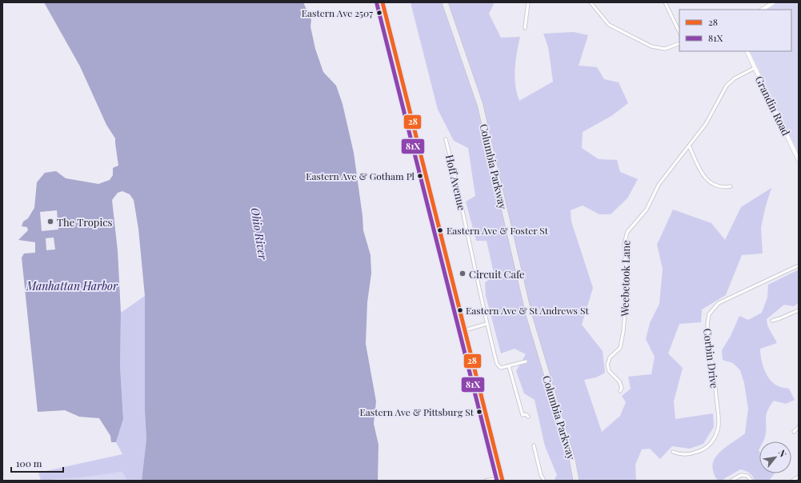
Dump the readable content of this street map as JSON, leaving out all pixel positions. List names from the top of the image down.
{
  "streets": {
    "highway": ["Columbia Parkway"],
    "street": [
      "Grandin Road",
      "Hoff Avenue",
      "Weebetook Lane",
      "Corbin Drive"
    ]
  },
  "crossings": [
    ["Grandin Road", "Weebetook Lane"]
  ],
  "water": ["Ohio River", "Manhattan Harbor"],
  "places": [
    "Eastern Ave 2507",
    "Eastern Ave & Gotham Pl",
    "The Tropics",
    "Eastern Ave & Foster St",
    "Circuit Cafe",
    "Eastern Ave & St Andrews St",
    "Eastern Ave & Pittsburg St"
  ],
  "lines": ["transit line 28", "transit line 81X"],
  "legend": ["28", "81X"],
  "scale_bar": "100 m",
  "north": "top right"
}
